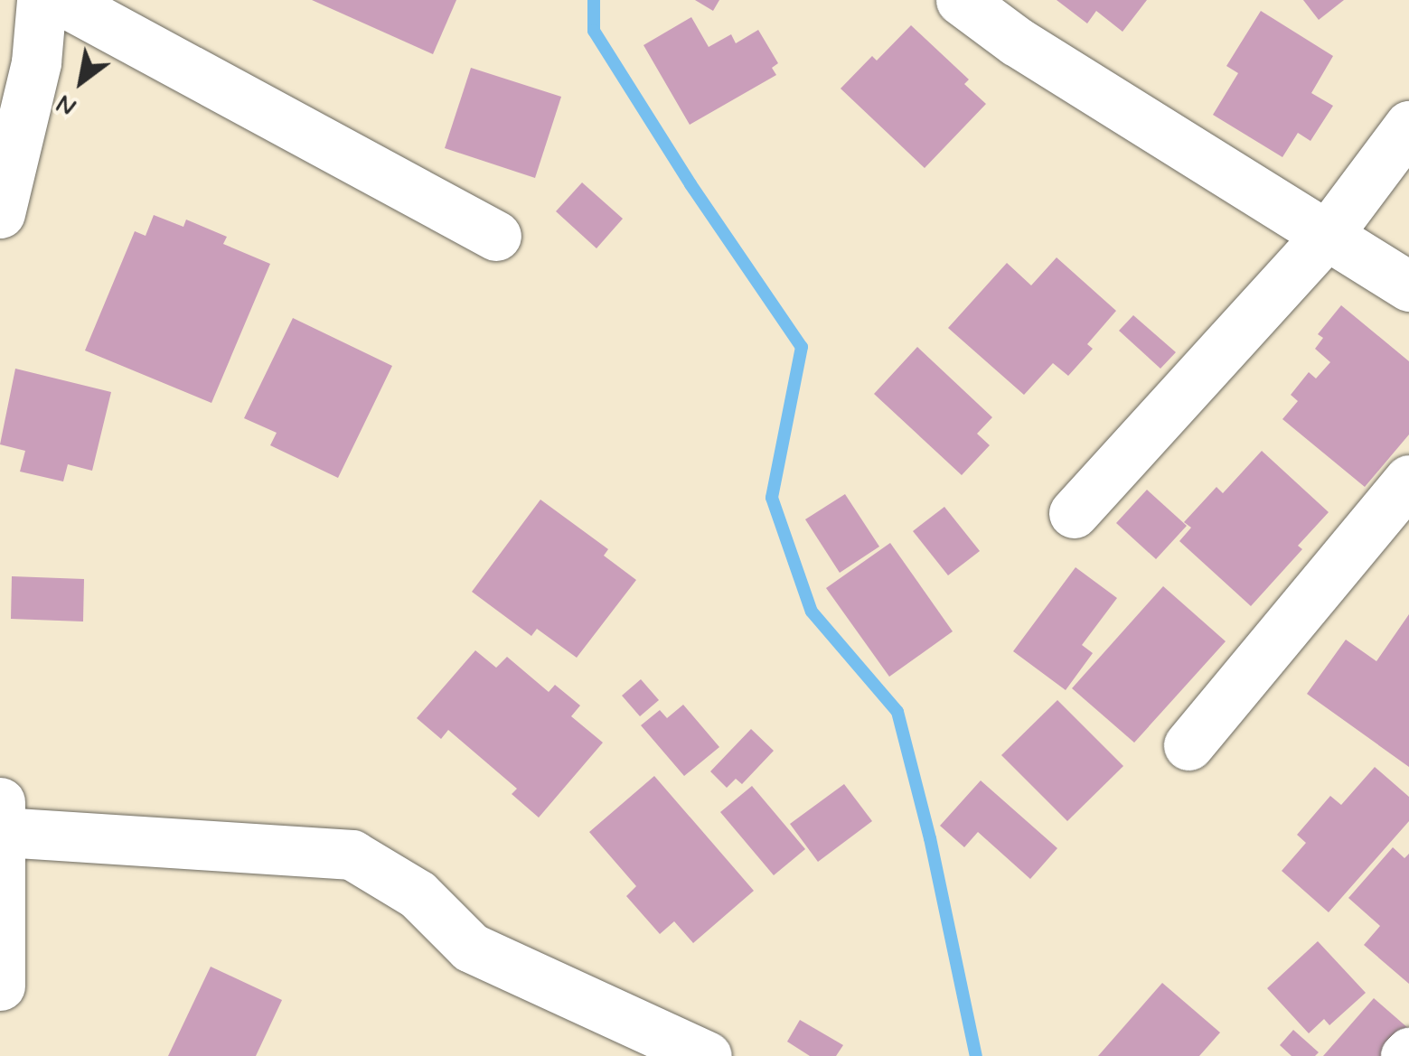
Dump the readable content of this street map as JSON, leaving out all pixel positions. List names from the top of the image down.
{
  "north": "bottom left"
}
